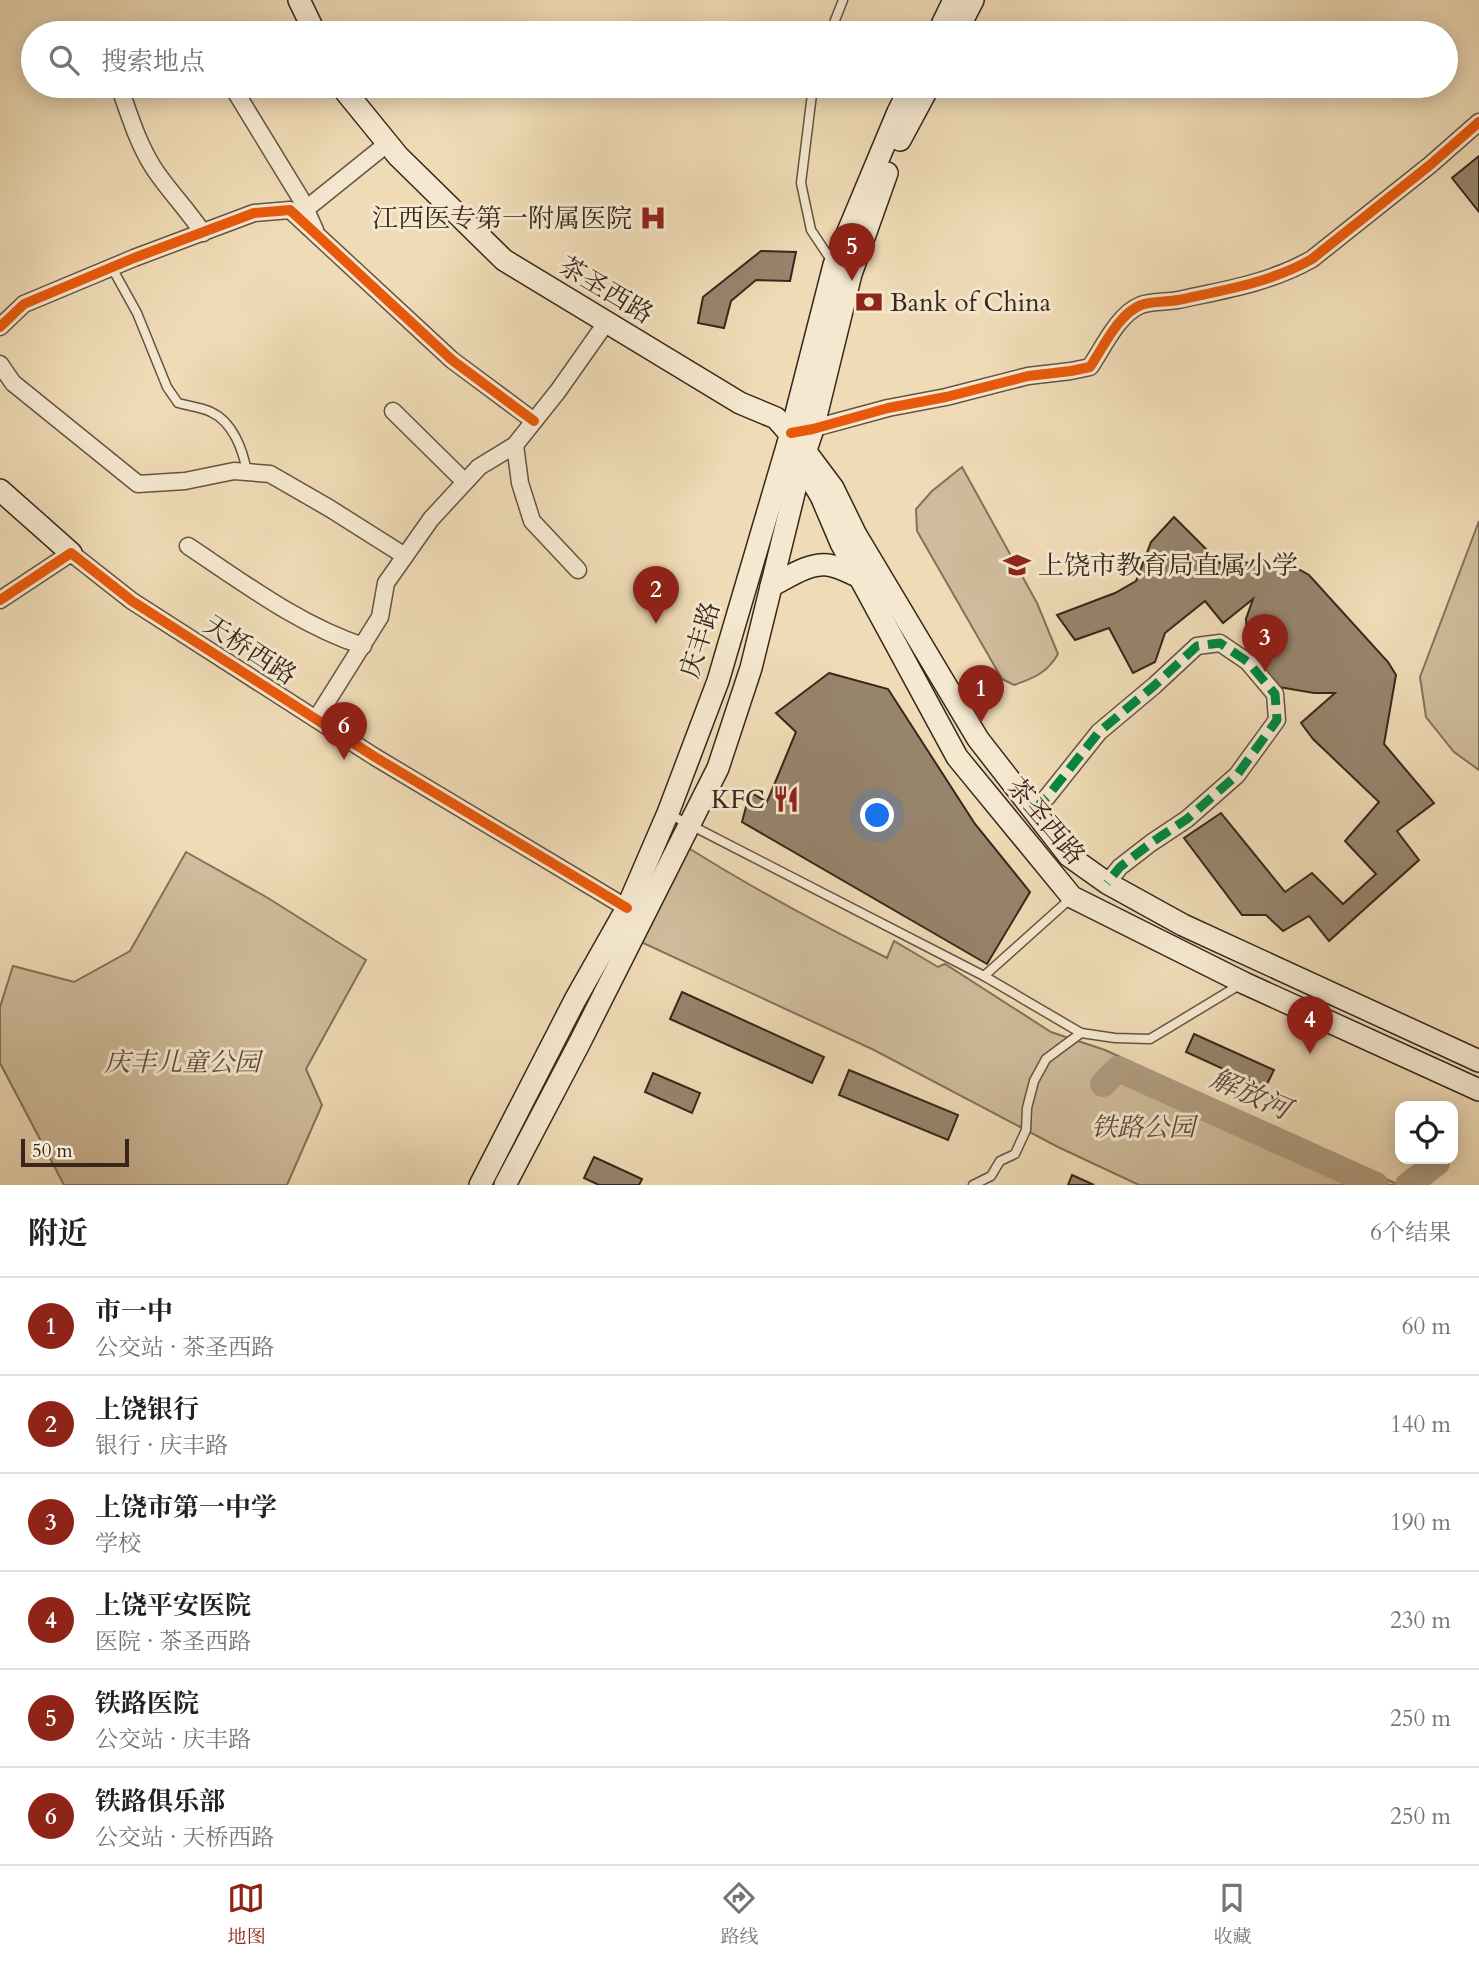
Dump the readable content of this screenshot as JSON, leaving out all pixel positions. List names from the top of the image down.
{
  "streets": {
    "main road": ["茶圣西路", "庆丰路"],
    "street": ["天桥西路"]
  },
  "crossings": [
    ["茶圣西路", "庆丰路"],
    ["庆丰路", "天桥西路"]
  ],
  "water": ["解放河"],
  "parks": ["庆丰儿童公园", "铁路公园"],
  "places": {
    "hospital": ["江西医专第一附属医院"],
    "bank": ["Bank of China"],
    "school or university": ["上饶市教育局直属小学"],
    "restaurant": ["KFC"]
  },
  "scale_bar": "50 m",
  "page": {
    "search": "搜索地点",
    "pins": [
      "5",
      "2",
      "3",
      "1",
      "6",
      "4"
    ],
    "scale": "50 m",
    "heading": ["附近", "6个结果"],
    "list": [
      {
        "mark": "1",
        "name": "市一中",
        "note": "公交站 · 茶圣西路",
        "value": "60 m"
      },
      {
        "mark": "2",
        "name": "上饶银行",
        "note": "银行 · 庆丰路",
        "value": "140 m"
      },
      {
        "mark": "3",
        "name": "上饶市第一中学",
        "note": "学校",
        "value": "190 m"
      },
      {
        "mark": "4",
        "name": "上饶平安医院",
        "note": "医院 · 茶圣西路",
        "value": "230 m"
      },
      {
        "mark": "5",
        "name": "铁路医院",
        "note": "公交站 · 庆丰路",
        "value": "250 m"
      },
      {
        "mark": "6",
        "name": "铁路俱乐部",
        "note": "公交站 · 天桥西路",
        "value": "250 m"
      }
    ],
    "nav": ["地图", "路线", "收藏"]
  }
}
